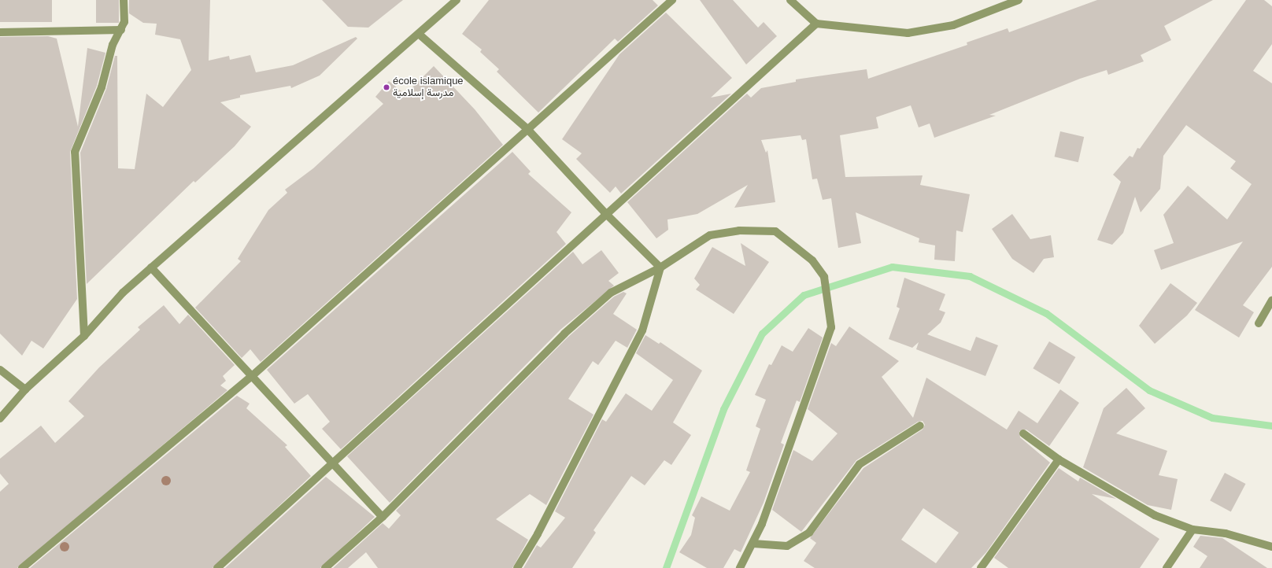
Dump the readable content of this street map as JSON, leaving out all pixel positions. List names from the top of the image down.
{
  "places": ["école islamique مدرسة إسلامية"]
}
